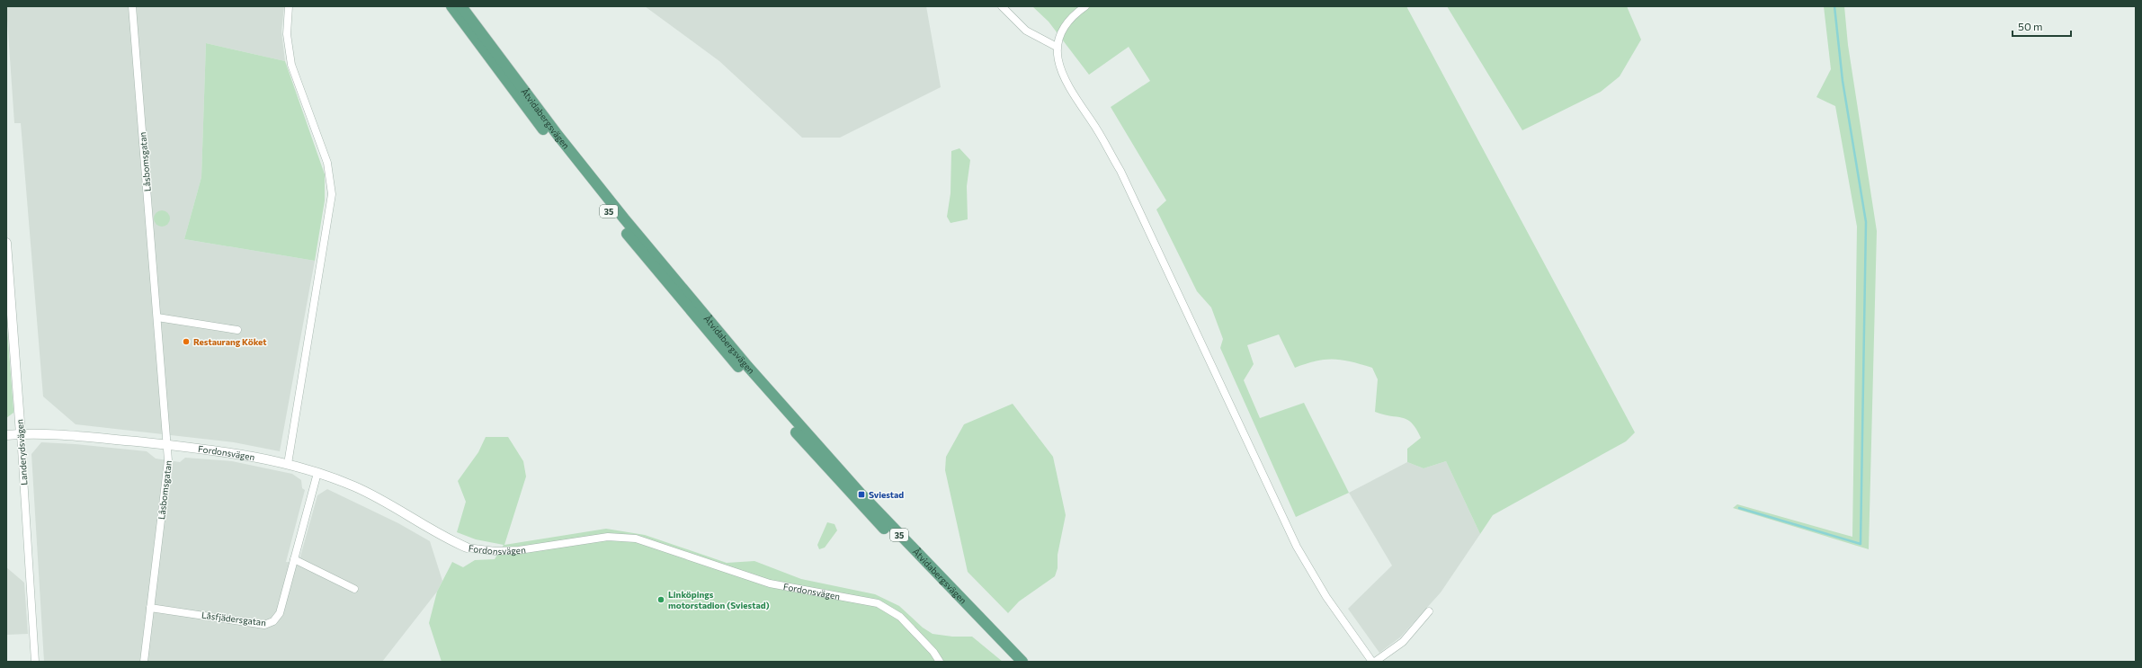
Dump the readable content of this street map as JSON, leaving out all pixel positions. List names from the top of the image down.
{
  "streets": {
    "main road": ["Åtvidabergsvägen", "35"],
    "street": [
      "Låsbomsgatan",
      "Landerydsvägen",
      "Fordonsvägen",
      "Låsfjädersgatan"
    ]
  },
  "crossings": [
    ["Låsbomsgatan", "Fordonsvägen"],
    ["Låsbomsgatan", "Låsfjädersgatan"],
    ["Landerydsvägen", "Fordonsvägen"],
    ["Fordonsvägen", "Låsfjädersgatan"]
  ],
  "places": {
    "other": ["Restaurang Köket", "Linköpings motorstadion (Sviestad)"],
    "transit": ["Sviestad"]
  },
  "scale_bar": "50 m"
}
